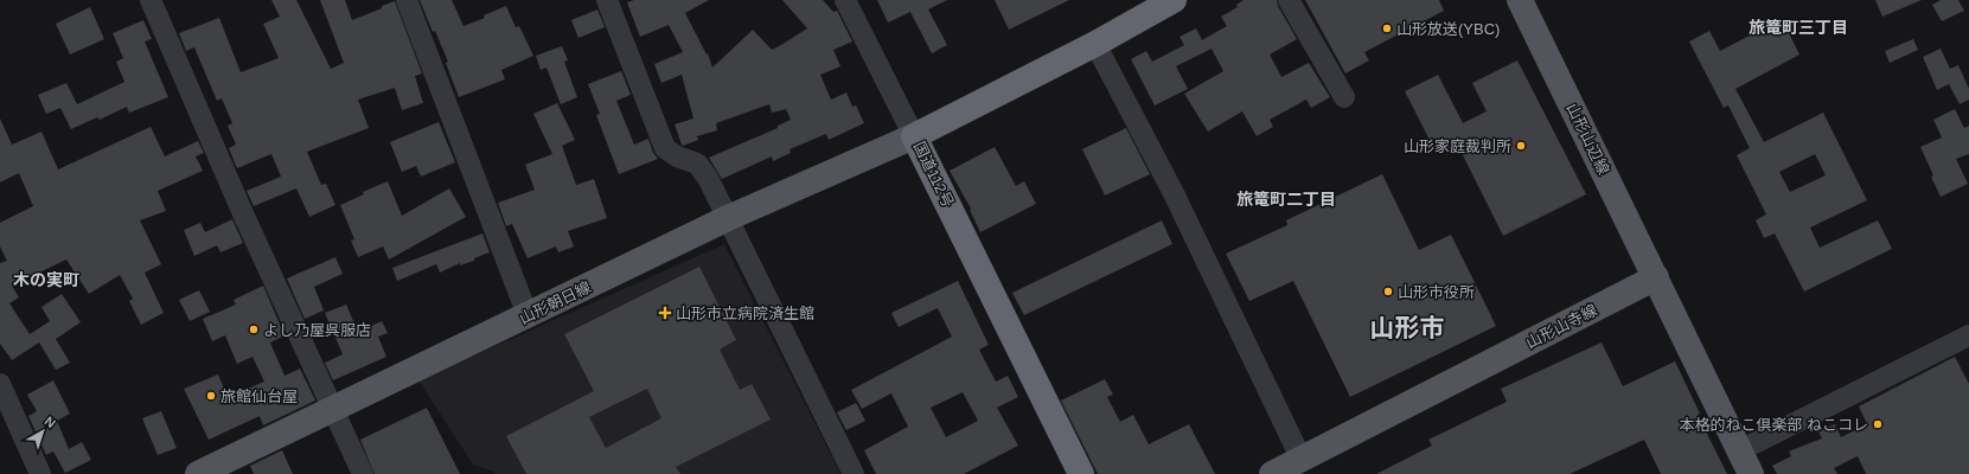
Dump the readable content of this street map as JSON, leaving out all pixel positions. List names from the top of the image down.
{
  "streets": {
    "highway": ["国道112号"],
    "main road": ["山形山辺線", "山形朝日線", "山形山寺線"]
  },
  "crossings": [
    ["山形山辺線", "山形山寺線"],
    ["国道112号", "山形朝日線"]
  ],
  "districts": [
    "旅篭町三丁目",
    "旅篭町二丁目",
    "木の実町",
    "山形市"
  ],
  "places": {
    "other": [
      "山形放送(YBC)",
      "山形家庭裁判所",
      "山形市役所",
      "よし乃屋呉服店",
      "旅館仙台屋",
      "本格的ねこ倶楽部 ねこコレ"
    ],
    "health": ["山形市立病院済生館"]
  },
  "north": "top right"
}
